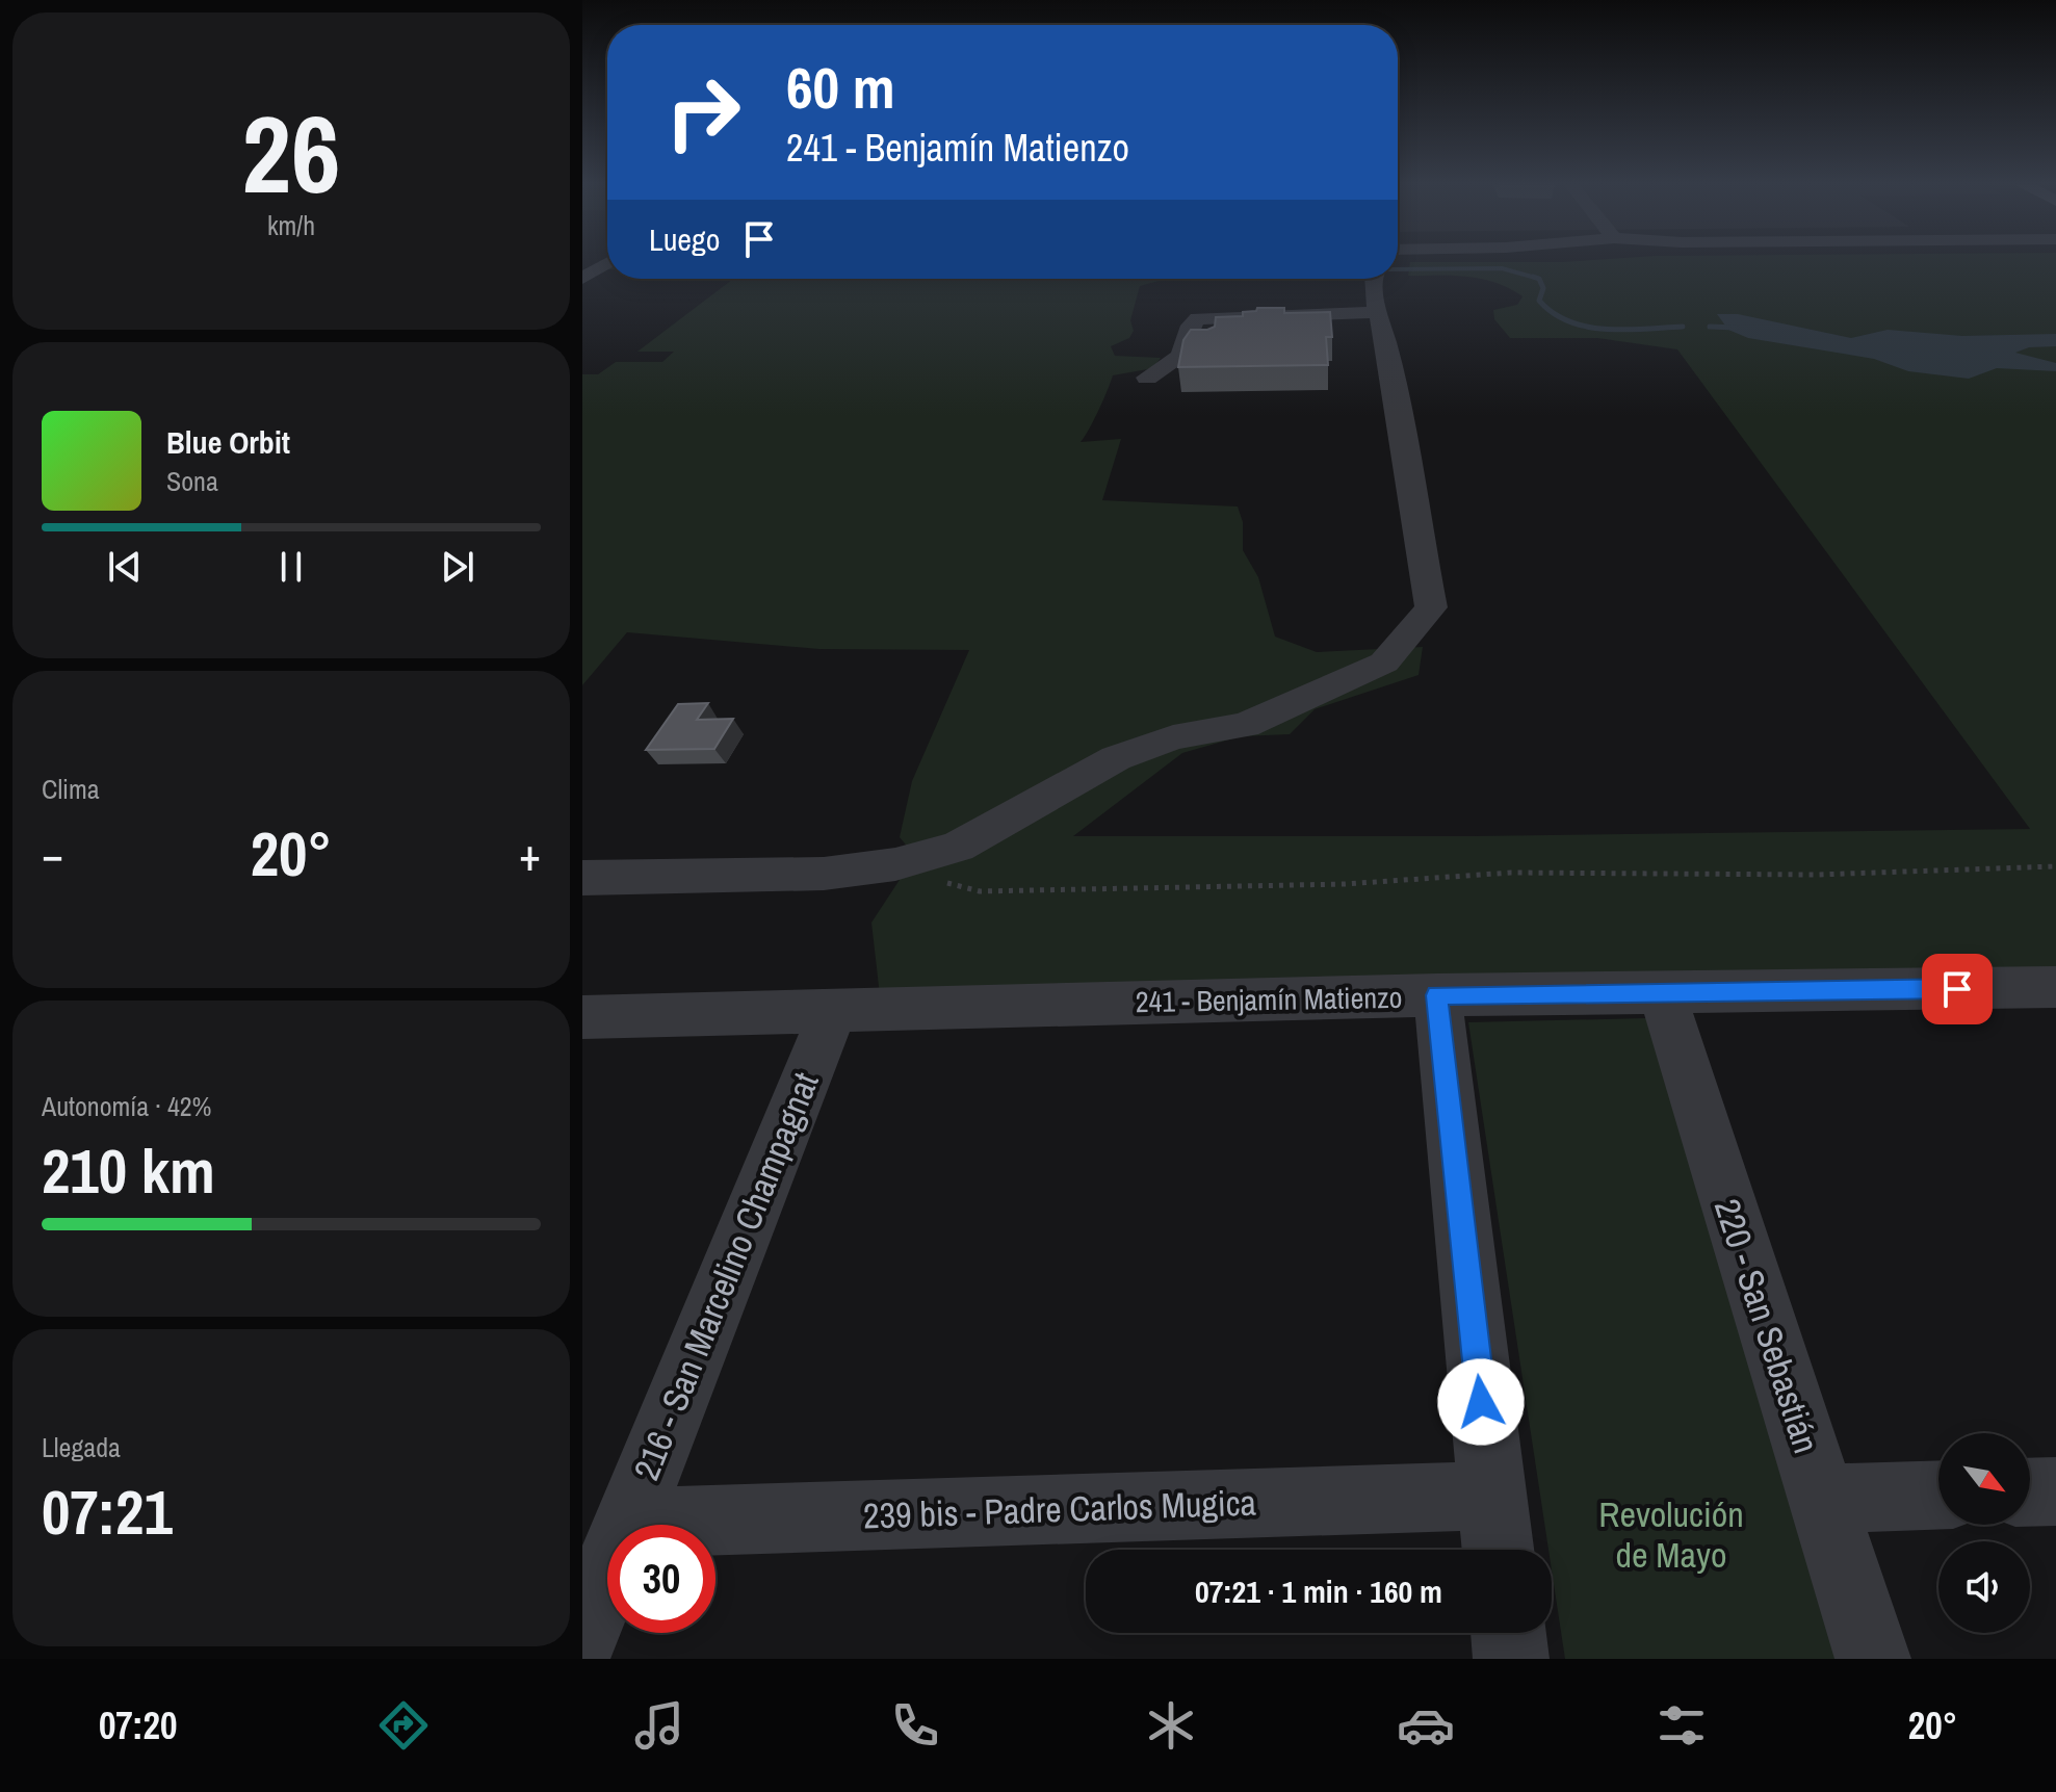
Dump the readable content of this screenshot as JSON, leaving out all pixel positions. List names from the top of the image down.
{
  "streets": {
    "street": [
      "241 - Benjamín Matienzo",
      "216 - San Marcelino Champagnat",
      "220 - San Sebastián",
      "239 bis - Padre Carlos Mugica"
    ]
  },
  "crossings": [
    ["241 - Benjamín Matienzo", "216 - San Marcelino Champagnat"],
    ["241 - Benjamín Matienzo", "220 - San Sebastián"],
    ["216 - San Marcelino Champagnat", "239 bis - Padre Carlos Mugica"]
  ],
  "parks": ["Revolución de Mayo"],
  "north": "bottom right",
  "page": {
    "tile": [
      ["26", "km/h"],
      "Clima",
      ["Autonomía · 42%", "210 km"],
      ["Llegada", "07:21"]
    ],
    "turn": ["60 m", "241 - Benjamín Matienzo"],
    "then": "Luego",
    "song": ["Blue Orbit", "Sona"],
    "heat": ["−", "20°", "+"],
    "limit": "30",
    "trip": "07:21 · 1 min · 160 m",
    "tabs": ["07:20", "20°"]
  }
}
